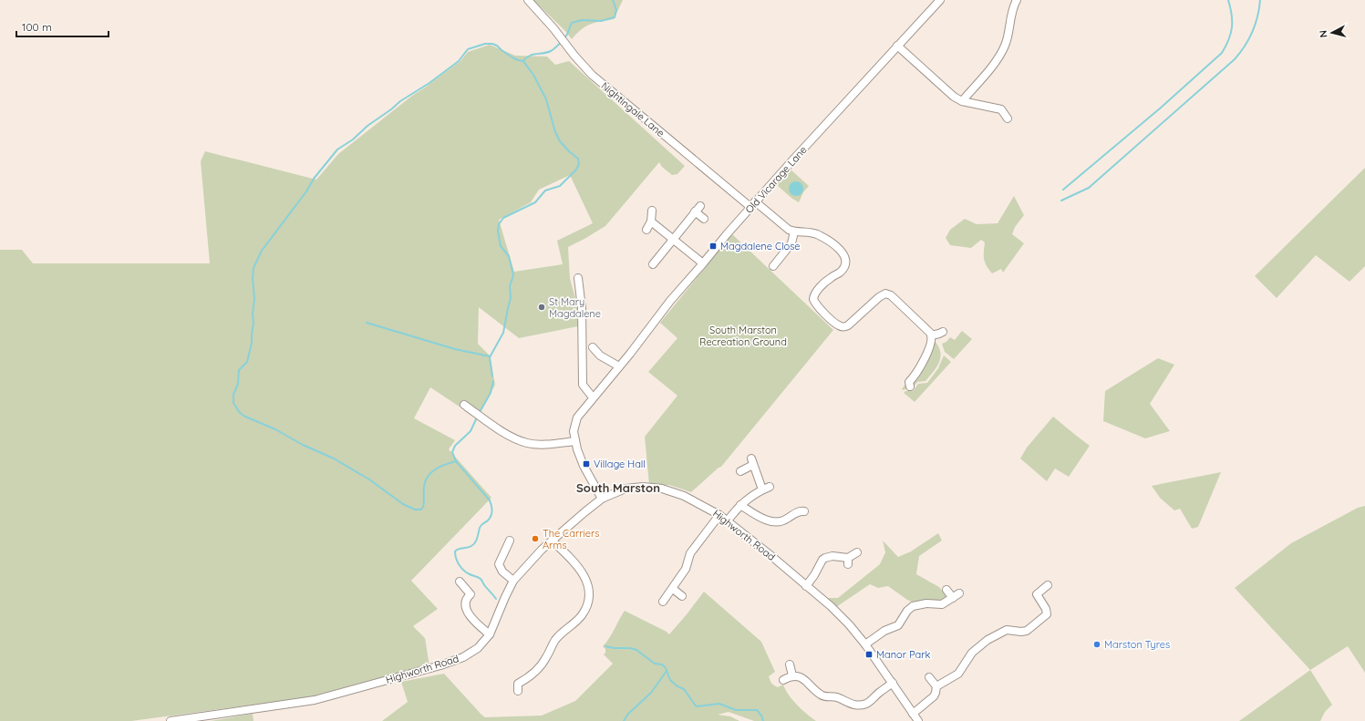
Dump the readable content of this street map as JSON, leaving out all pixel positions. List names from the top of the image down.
{
  "streets": {
    "street": ["Nightingale Lane", "Old Vicarage Lane", "Highworth Road"]
  },
  "crossings": [
    ["Nightingale Lane", "Old Vicarage Lane"],
    ["Old Vicarage Lane", "Highworth Road"]
  ],
  "districts": ["South Marston"],
  "parks": ["South Marston Recreation Ground"],
  "places": {
    "transit": ["Magdalene Close", "Village Hall", "Manor Park"],
    "other": ["St Mary Magdalene", "The Carriers Arms", "Marston Tyres"]
  },
  "scale_bar": "100 m",
  "north": "left"
}
